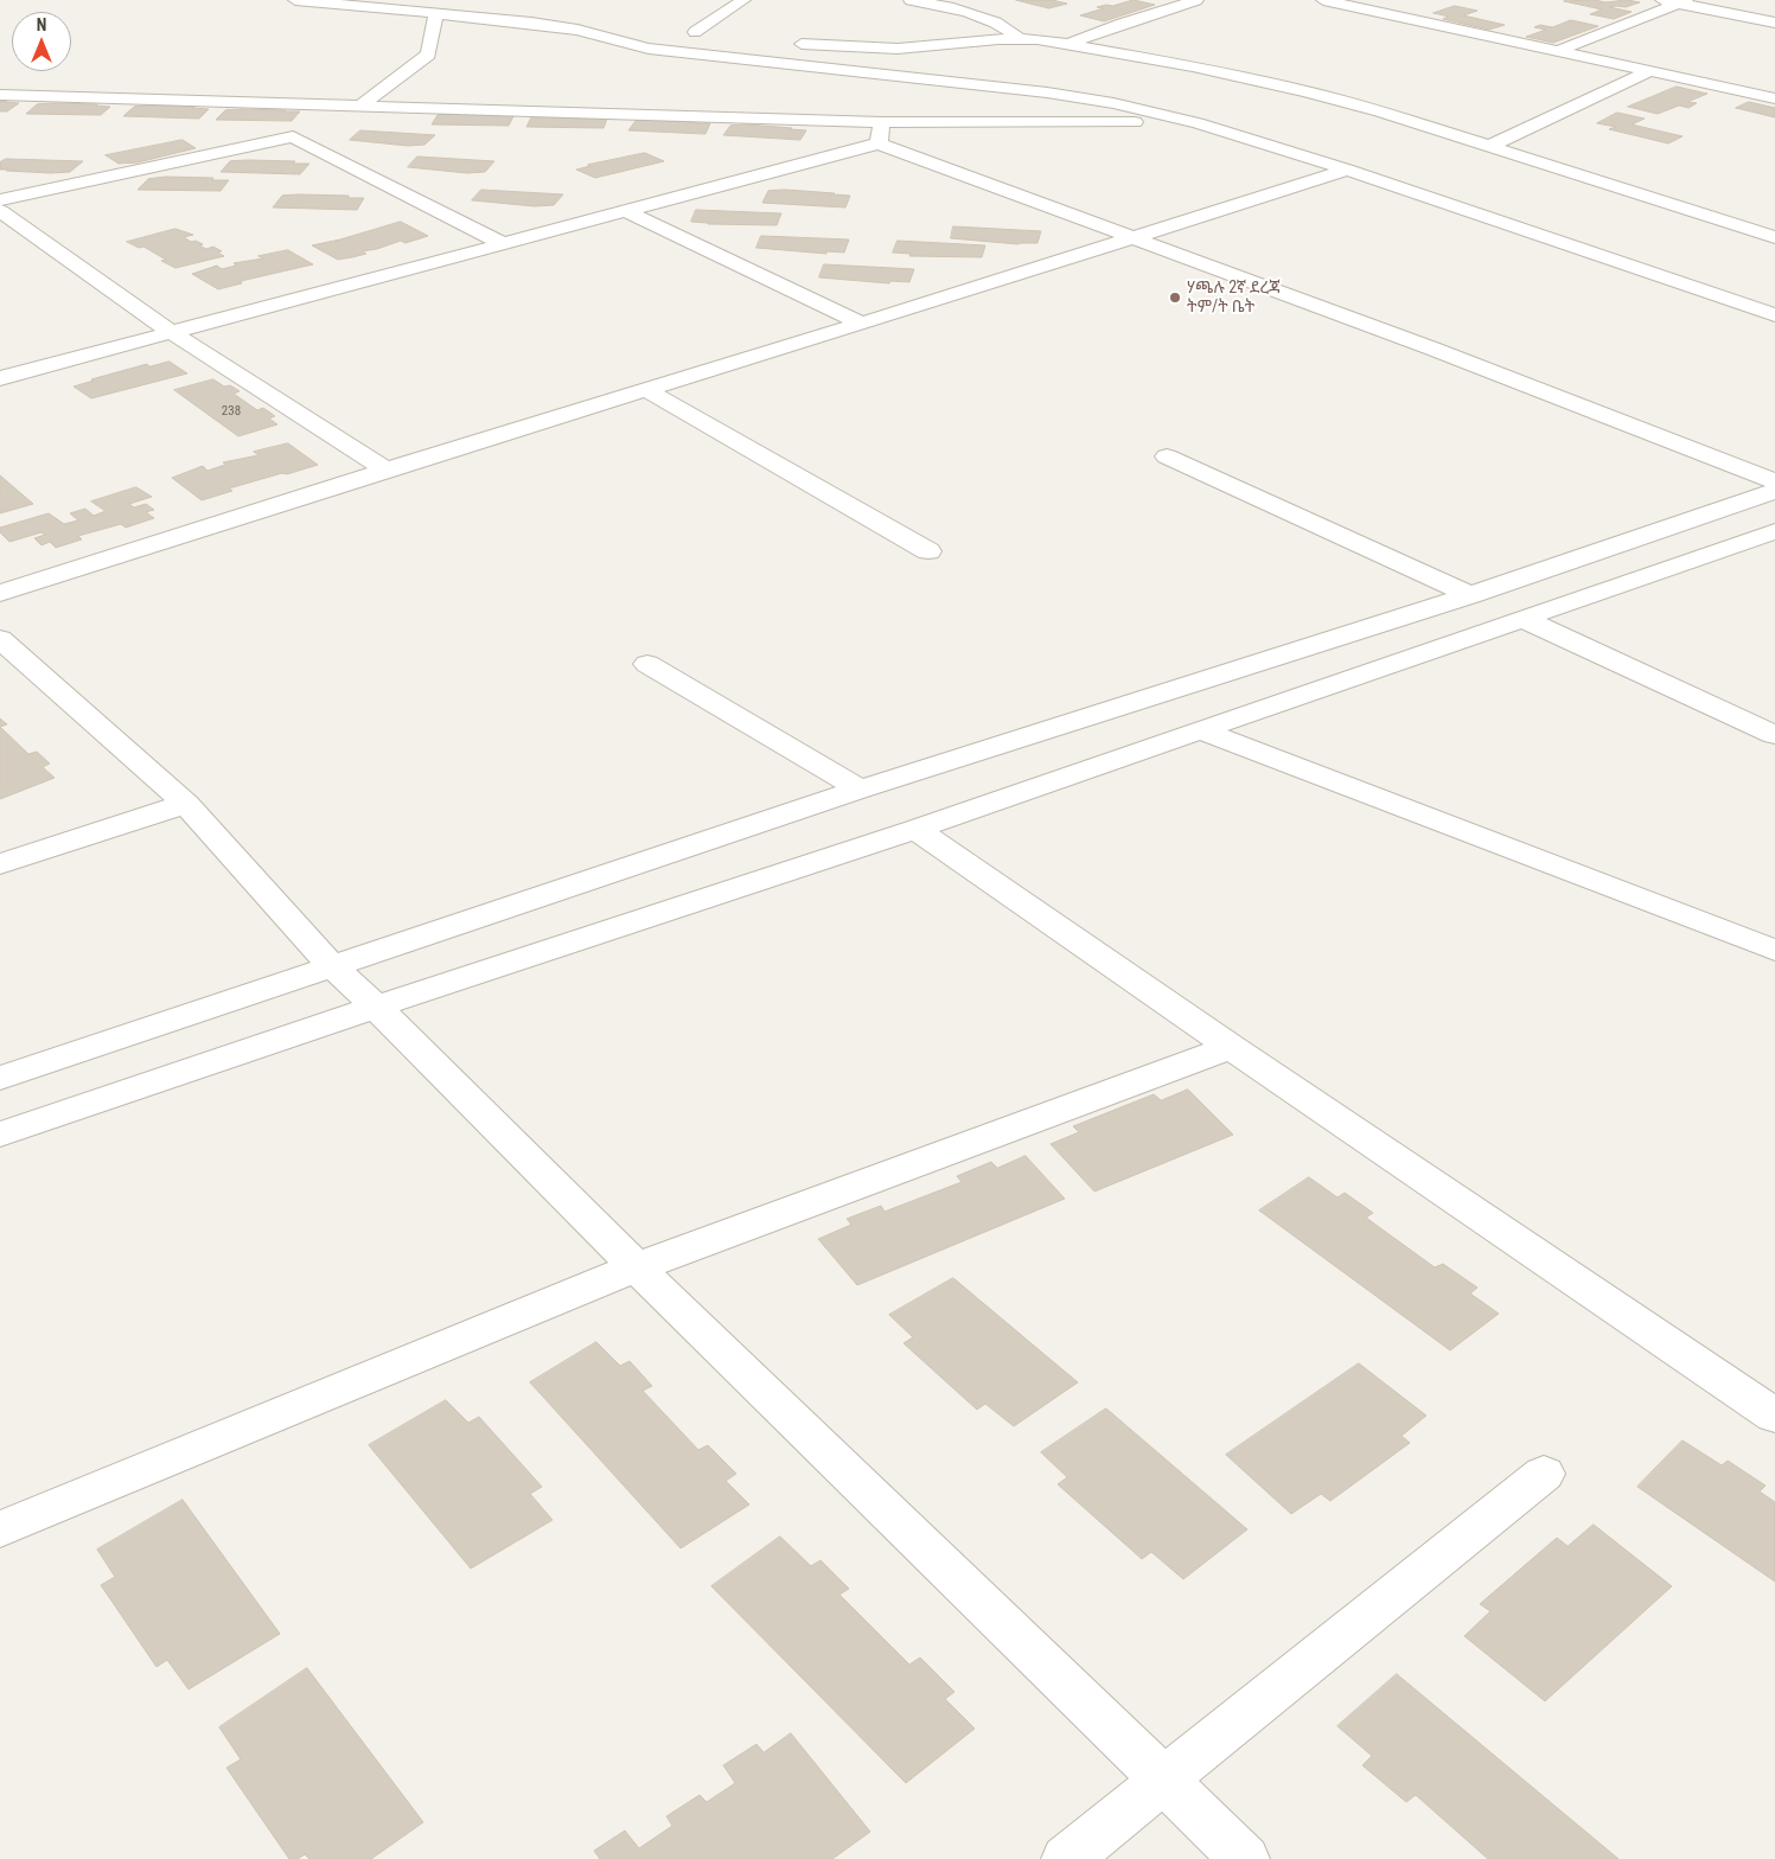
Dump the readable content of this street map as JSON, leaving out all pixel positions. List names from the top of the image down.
{
  "places": ["ሃጫሉ 2ኛ ደረጃ ትም/ት ቤት"],
  "house_numbers": ["238"],
  "north": "top"
}
